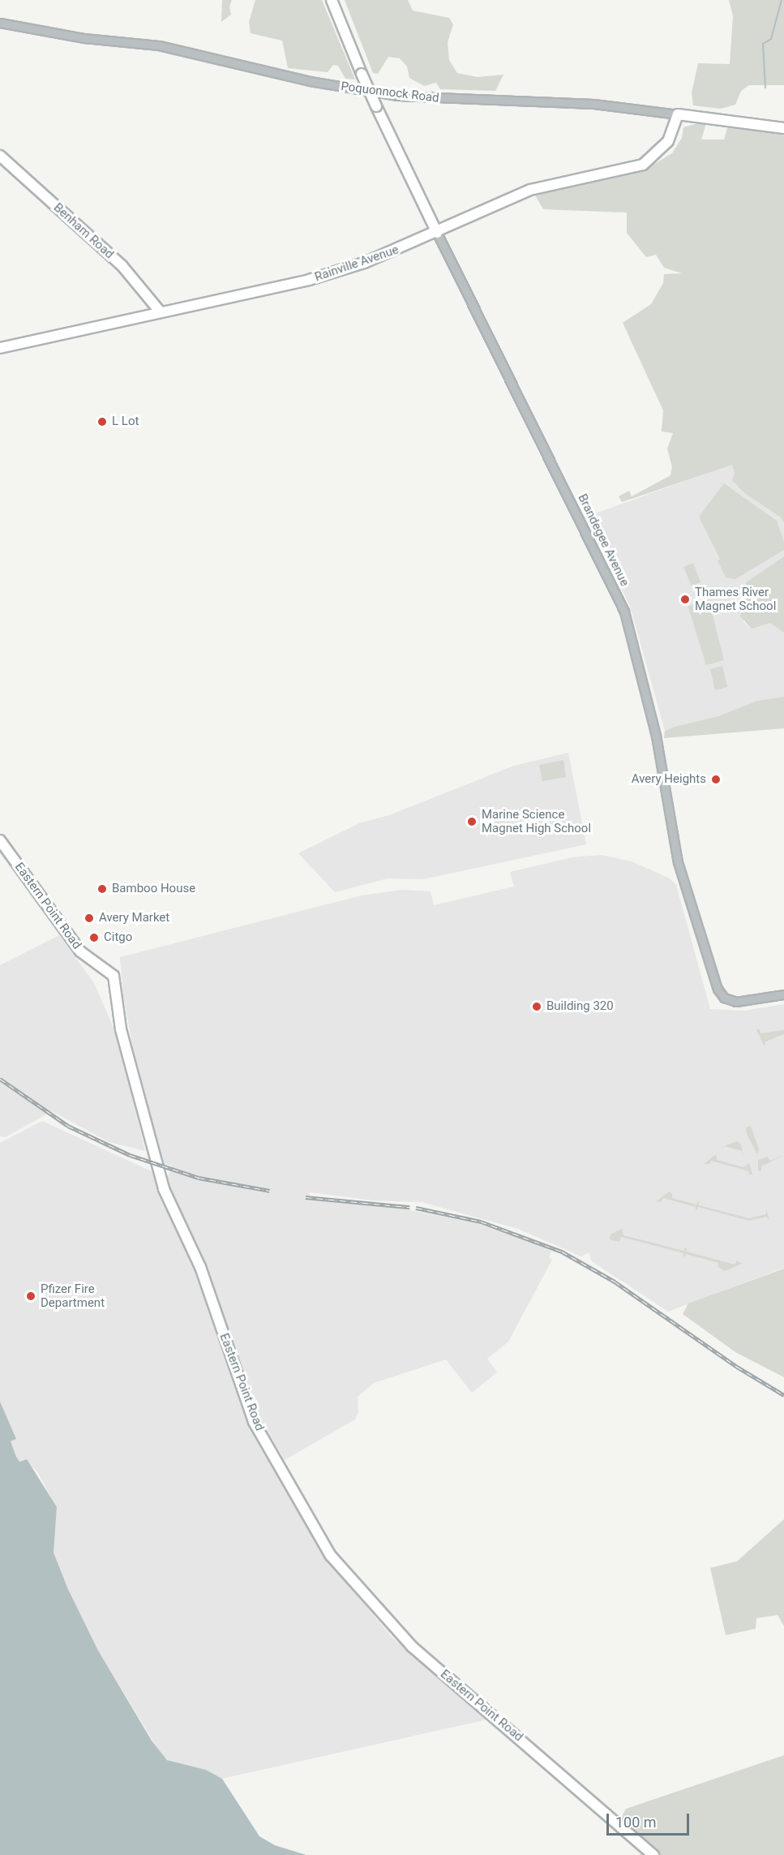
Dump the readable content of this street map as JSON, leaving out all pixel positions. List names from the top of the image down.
{
  "streets": {
    "main road": [
      "Poquonnock Road",
      "Benham Road",
      "Rainville Avenue",
      "Eastern Point Road"
    ],
    "street": ["Brandegee Avenue"]
  },
  "crossings": [
    ["Poquonnock Road", "Rainville Avenue"],
    ["Benham Road", "Rainville Avenue"],
    ["Rainville Avenue", "Brandegee Avenue"]
  ],
  "places": [
    "L Lot",
    "Thames River Magnet School",
    "Avery Heights",
    "Marine Science Magnet High School",
    "Bamboo House",
    "Avery Market",
    "Citgo",
    "Building 320",
    "Pfizer Fire Department"
  ],
  "scale_bar": "100 m"
}
